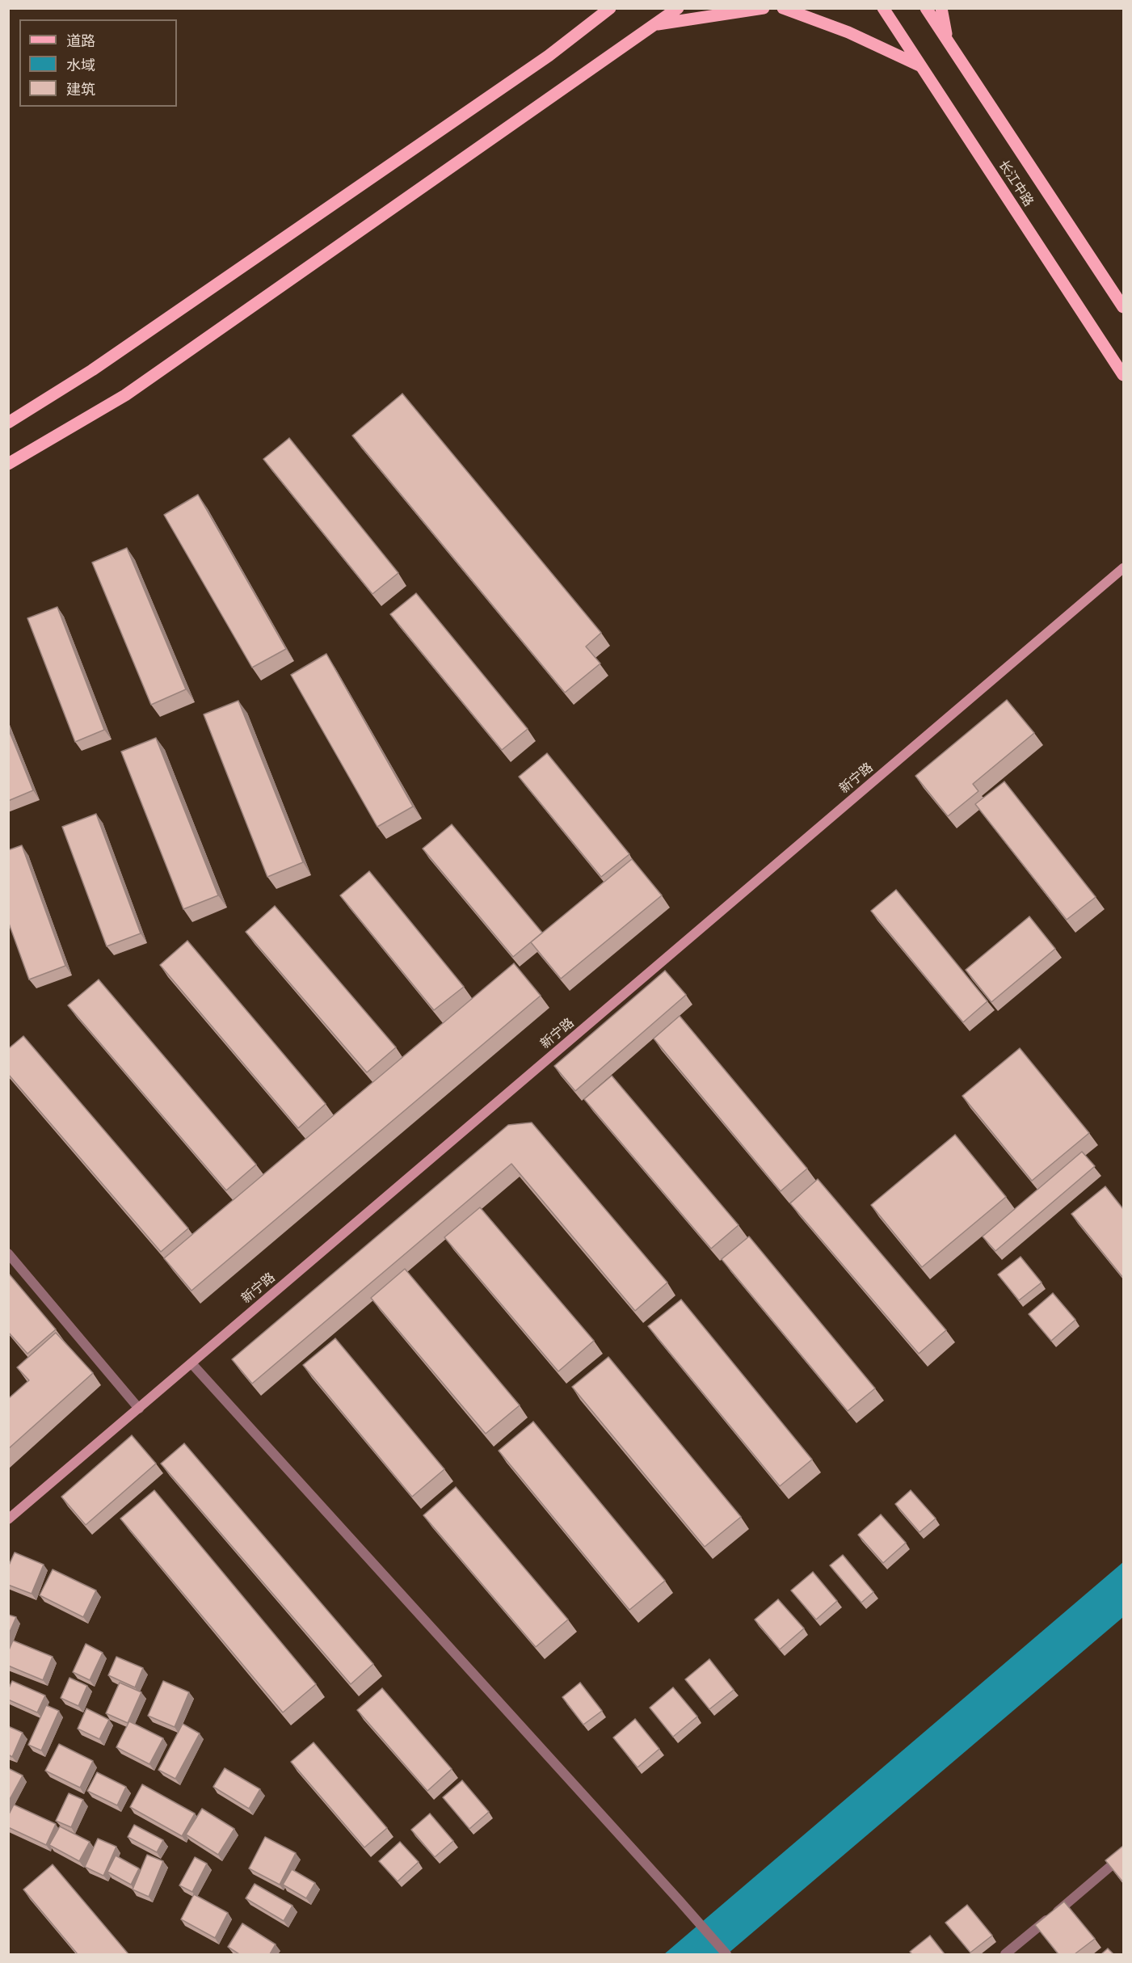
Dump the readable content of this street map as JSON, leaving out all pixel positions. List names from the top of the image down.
{
  "streets": {
    "main road": ["长江中路"],
    "street": ["新宁路"]
  },
  "legend": ["道路", "水域", "建筑"]
}
